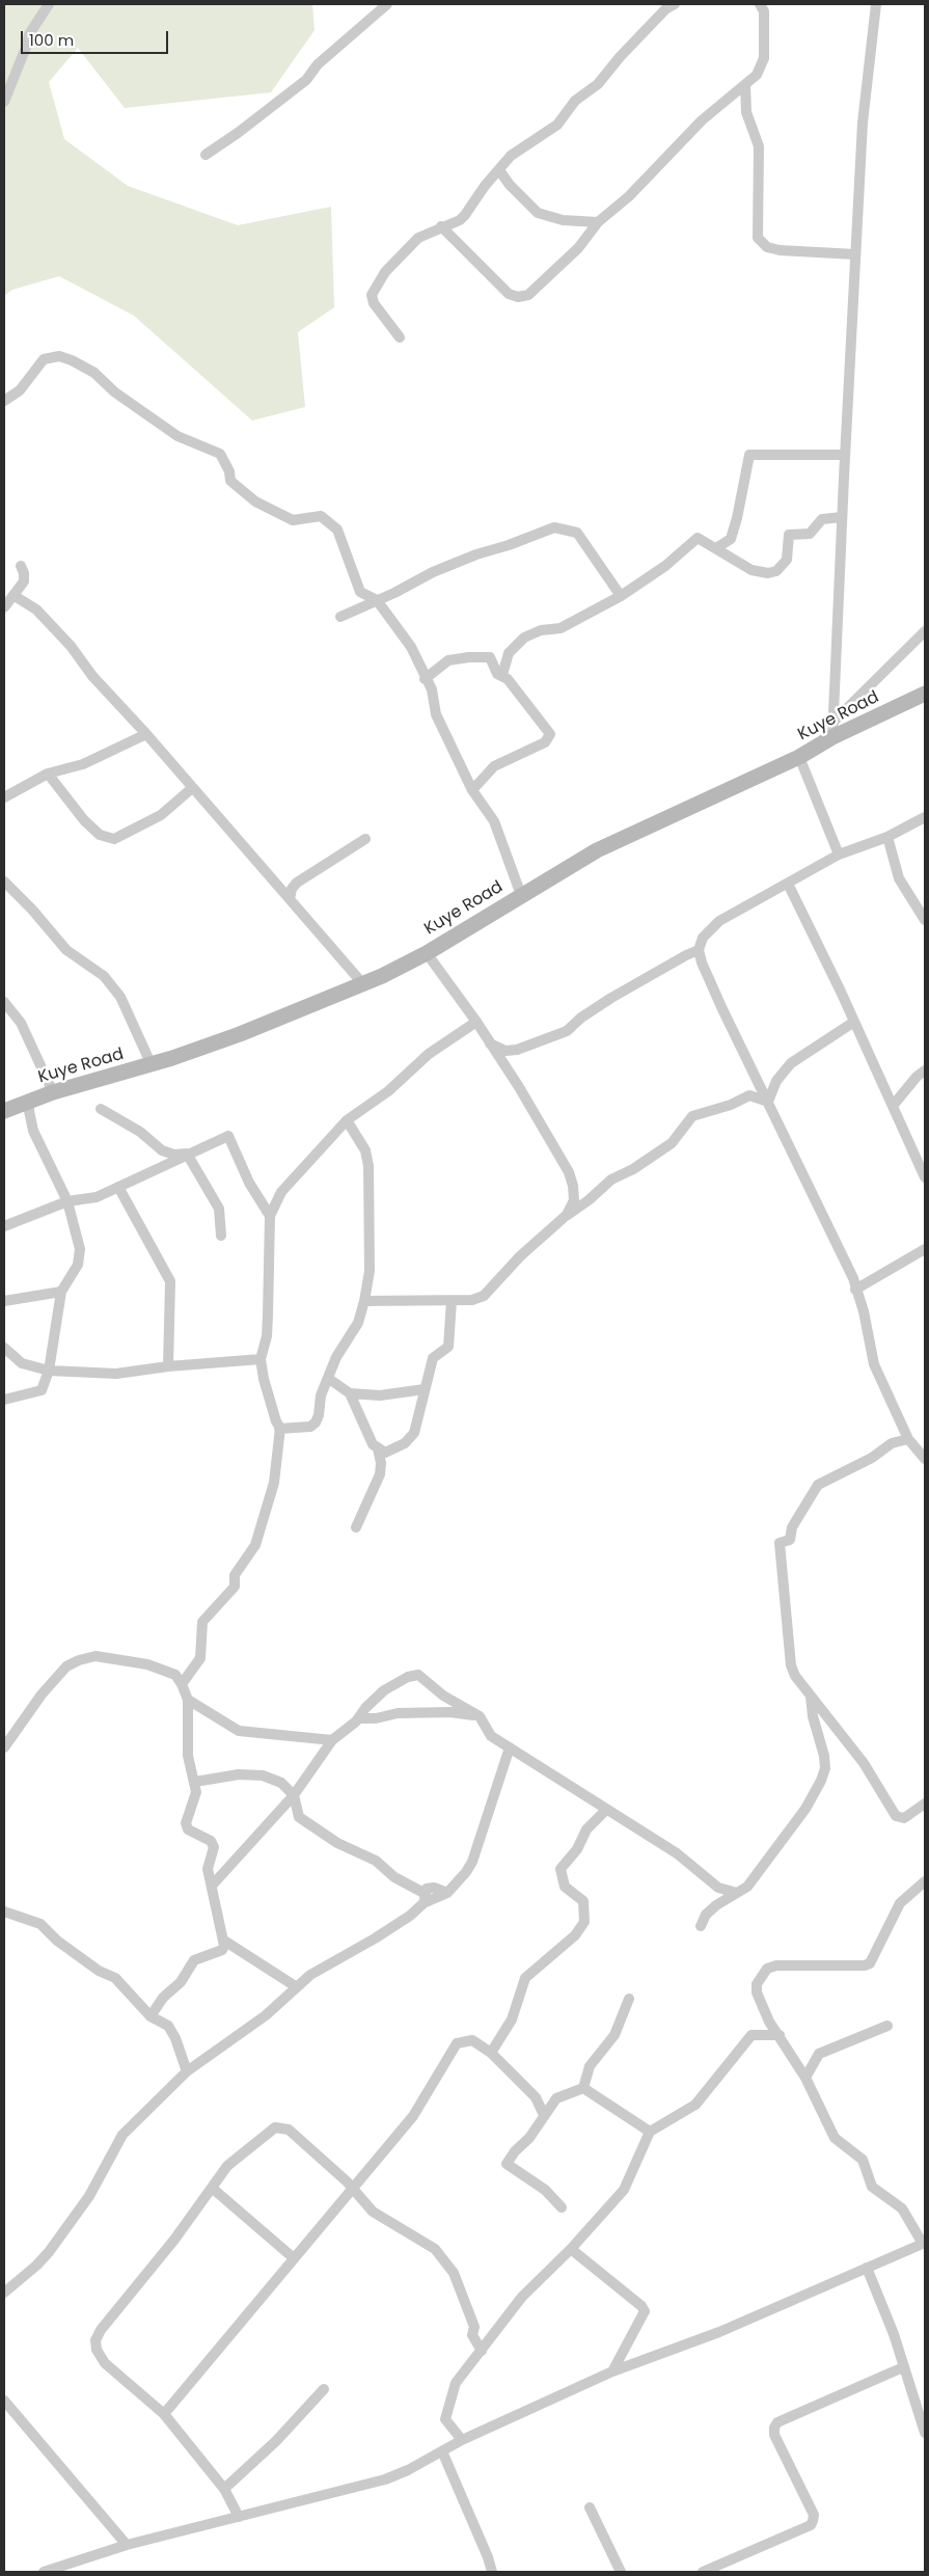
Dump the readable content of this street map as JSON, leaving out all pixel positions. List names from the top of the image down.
{
  "streets": {
    "street": ["Kuye Road"]
  },
  "scale_bar": "100 m"
}
